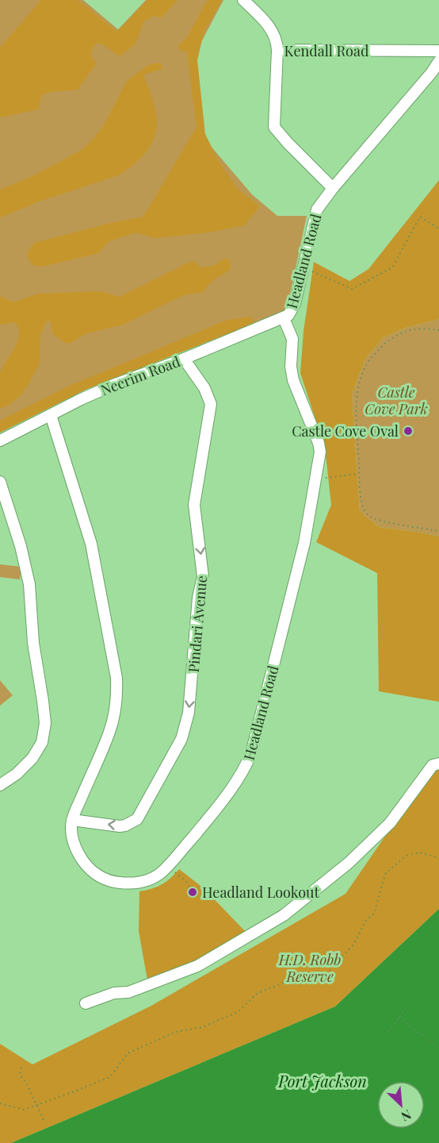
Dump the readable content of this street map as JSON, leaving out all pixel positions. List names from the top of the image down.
{
  "streets": {
    "street": [
      "Kendall Road",
      "Headland Road",
      "Neerim Road",
      "Pindari Avenue"
    ]
  },
  "crossings": [
    ["Headland Road", "Neerim Road"],
    ["Headland Road", "Pindari Avenue"],
    ["Neerim Road", "Pindari Avenue"]
  ],
  "one_way": ["Pindari Avenue"],
  "water": ["Port Jackson"],
  "parks": ["Castle Cove Park", "H.D. Robb Reserve"],
  "places": ["Castle Cove Oval", "Headland Lookout"],
  "north": "bottom right"
}
